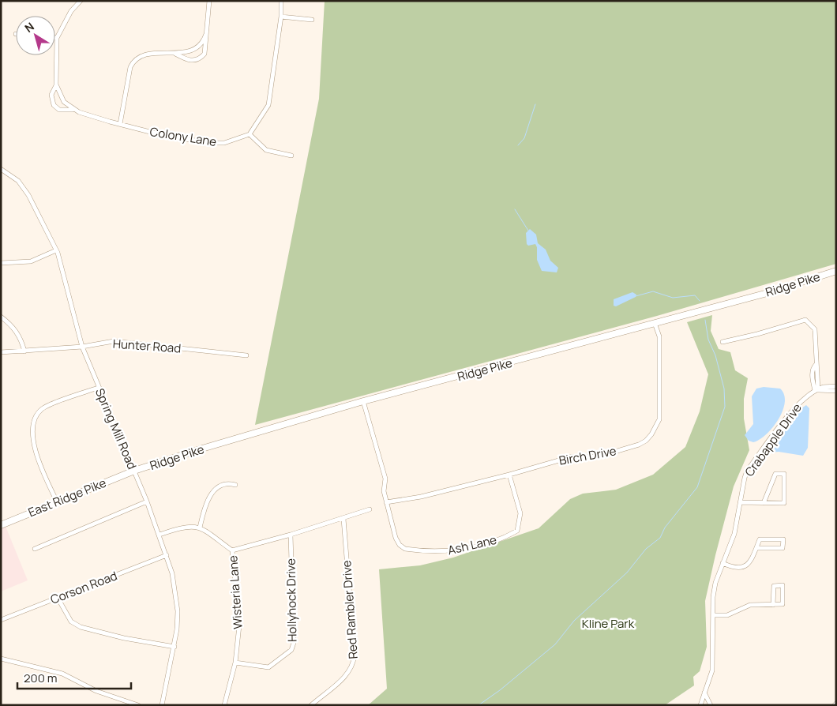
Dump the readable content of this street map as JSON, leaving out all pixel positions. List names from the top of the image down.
{
  "streets": {
    "main road": ["Ridge Pike", "East Ridge Pike"],
    "street": [
      "Colony Lane",
      "Hunter Road",
      "Spring Mill Road",
      "Crabapple Drive",
      "Birch Drive",
      "Ash Lane",
      "Corson Road",
      "Wisteria Lane",
      "Hollyhock Drive",
      "Red Rambler Drive"
    ]
  },
  "crossings": [
    ["Ridge Pike", "Spring Mill Road"],
    ["Ridge Pike", "Birch Drive"],
    ["Ridge Pike", "East Ridge Pike"],
    ["Ridge Pike", "Ash Lane"],
    ["Hunter Road", "Spring Mill Road"],
    ["Spring Mill Road", "East Ridge Pike"],
    ["Spring Mill Road", "Corson Road"],
    ["Birch Drive", "Ash Lane"],
    ["Wisteria Lane", "Hollyhock Drive"],
    ["Wisteria Lane", "Red Rambler Drive"]
  ],
  "parks": ["Kline Park"],
  "scale_bar": "200 m",
  "north": "top left"
}
